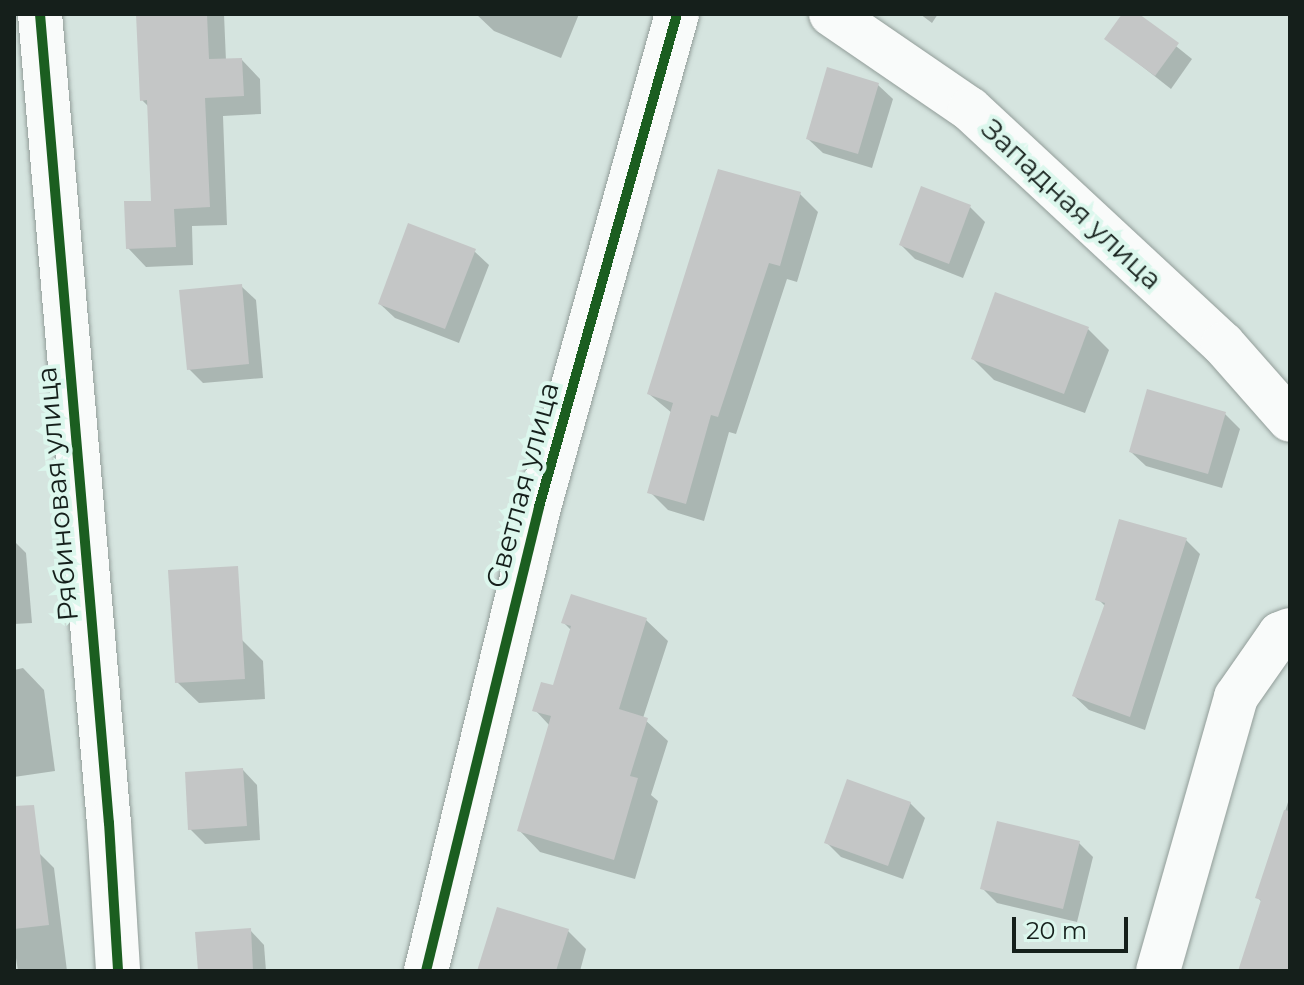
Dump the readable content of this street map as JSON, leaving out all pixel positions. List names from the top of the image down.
{
  "streets": {
    "street": ["Западная улица", "Светлая улица", "Рябиновая улица"]
  },
  "scale_bar": "20 m"
}
